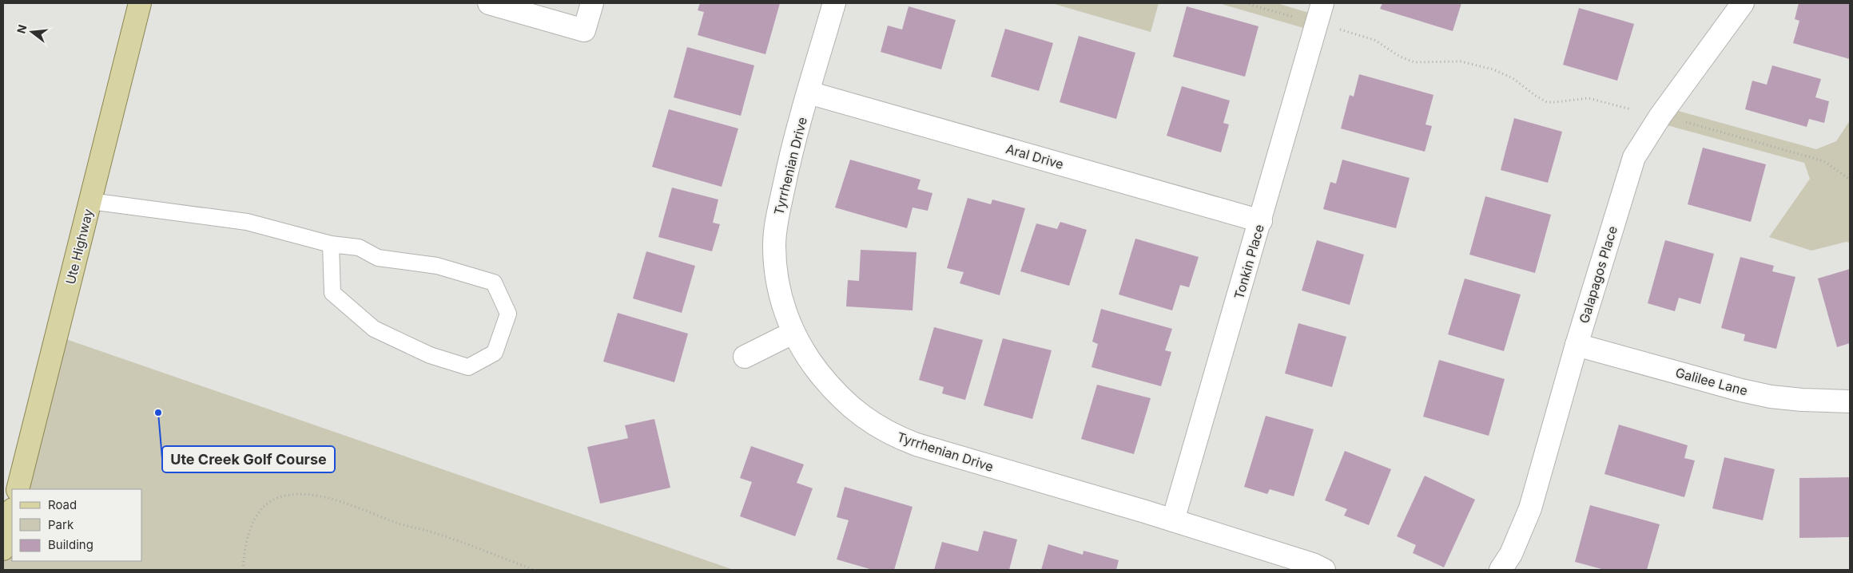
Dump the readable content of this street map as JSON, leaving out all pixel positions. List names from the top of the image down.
{
  "streets": {
    "main road": ["Ute Highway"],
    "street": [
      "Aral Drive",
      "Tyrrhenian Drive",
      "Tonkin Place",
      "Galapagos Place",
      "Galilee Lane"
    ]
  },
  "crossings": [
    ["Aral Drive", "Tyrrhenian Drive"],
    ["Aral Drive", "Tonkin Place"],
    ["Tyrrhenian Drive", "Tonkin Place"],
    ["Galapagos Place", "Galilee Lane"]
  ],
  "places": ["Ute Creek Golf Course"],
  "legend": ["Road", "Park", "Building"],
  "north": "left"
}
